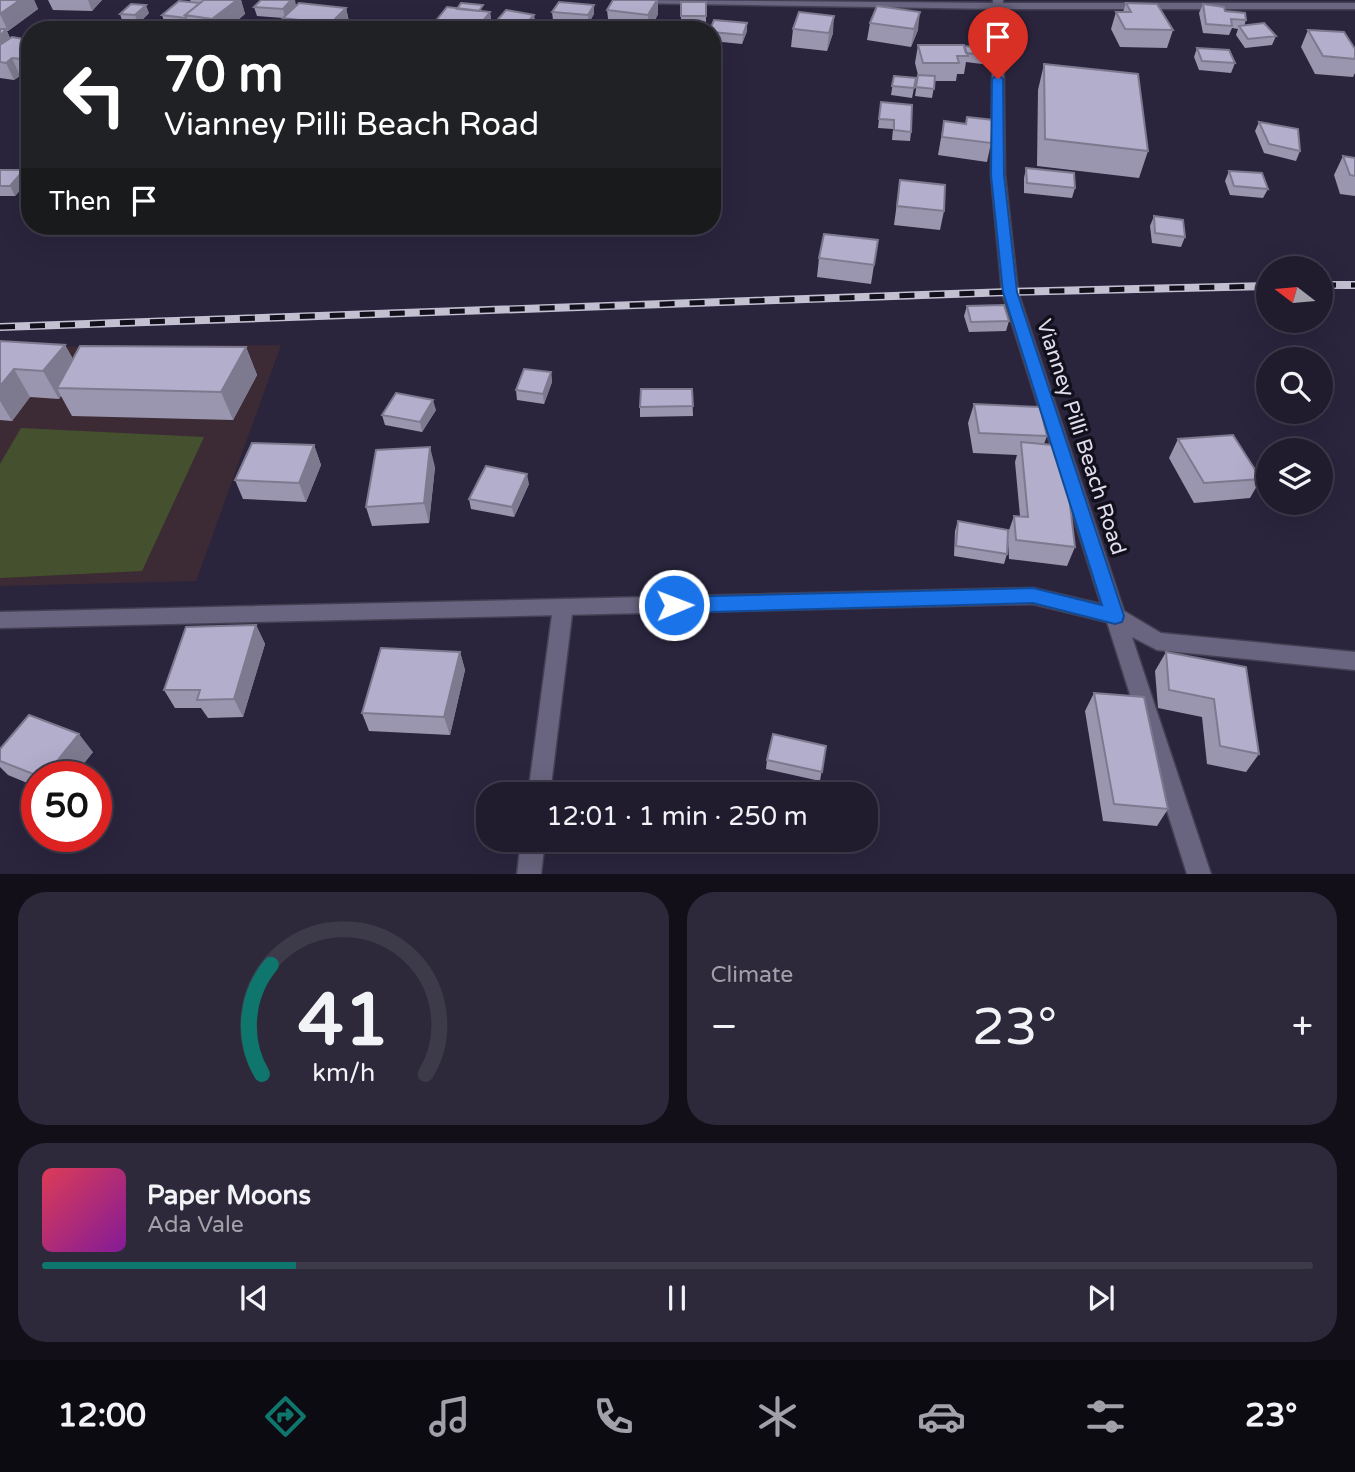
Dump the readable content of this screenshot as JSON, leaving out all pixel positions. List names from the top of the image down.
{
  "streets": {
    "street": ["Vianney Pilli Beach Road"]
  },
  "north": "left",
  "page": {
    "turn": ["70 m", "Vianney Pilli Beach Road"],
    "then": "Then",
    "limit": "50",
    "trip": "12:01 · 1 min · 250 m",
    "tile": "Climate",
    "heat": ["−", "23°", "+"],
    "song": ["Paper Moons", "Ada Vale"],
    "tabs": ["12:00", "23°"],
    "gauge": ["41", "km/h"]
  }
}
